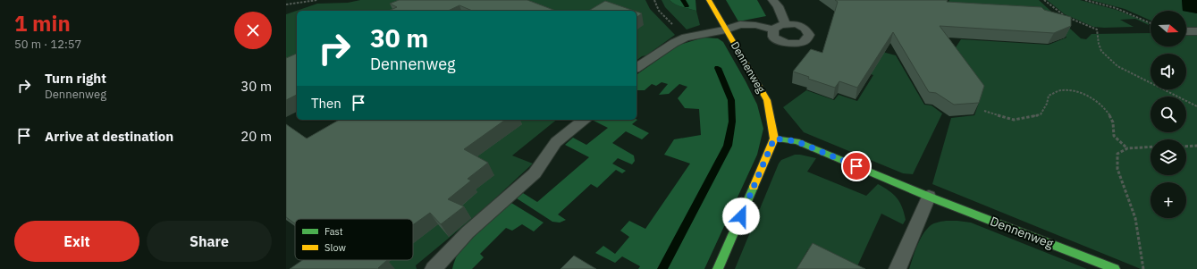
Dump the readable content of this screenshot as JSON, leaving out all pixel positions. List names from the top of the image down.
{
  "streets": {
    "street": ["Dennenweg"]
  },
  "legend": ["Fast", "Slow"],
  "north": "right",
  "page": {
    "heading": ["1 min", "50 m · 12:57"],
    "map_buttons": "+",
    "turn": ["30 m", "Dennenweg"],
    "list": [
      {
        "name": "Turn right",
        "note": "Dennenweg",
        "value": "30 m"
      },
      {
        "name": "Arrive at destination",
        "value": "20 m"
      }
    ],
    "then": "Then",
    "buttons": ["Exit", "Share"]
  }
}
